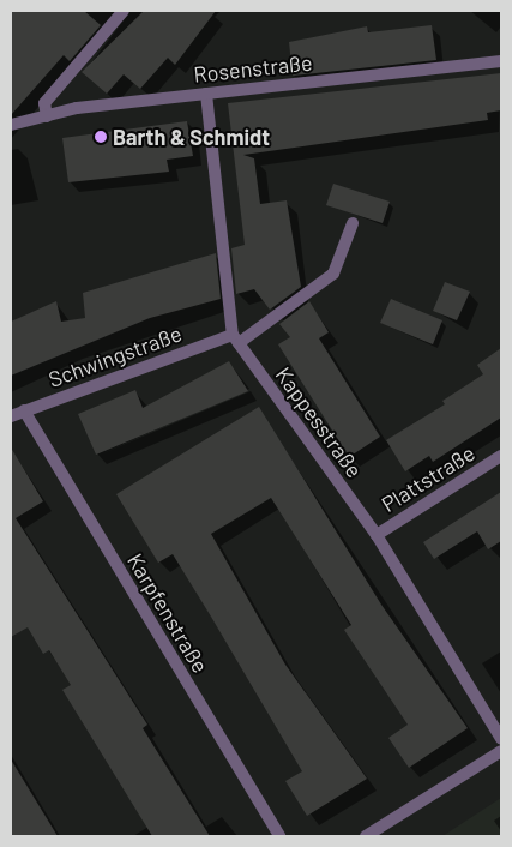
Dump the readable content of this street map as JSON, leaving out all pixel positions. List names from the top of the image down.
{
  "streets": {
    "street": [
      "Rosenstraße",
      "Schwingstraße",
      "Kappesstraße",
      "Plattstraße",
      "Karpfenstraße"
    ]
  },
  "crossings": [
    ["Rosenstraße", "Kappesstraße"],
    ["Schwingstraße", "Kappesstraße"],
    ["Schwingstraße", "Karpfenstraße"],
    ["Kappesstraße", "Plattstraße"]
  ],
  "places": ["Barth & Schmidt"]
}
